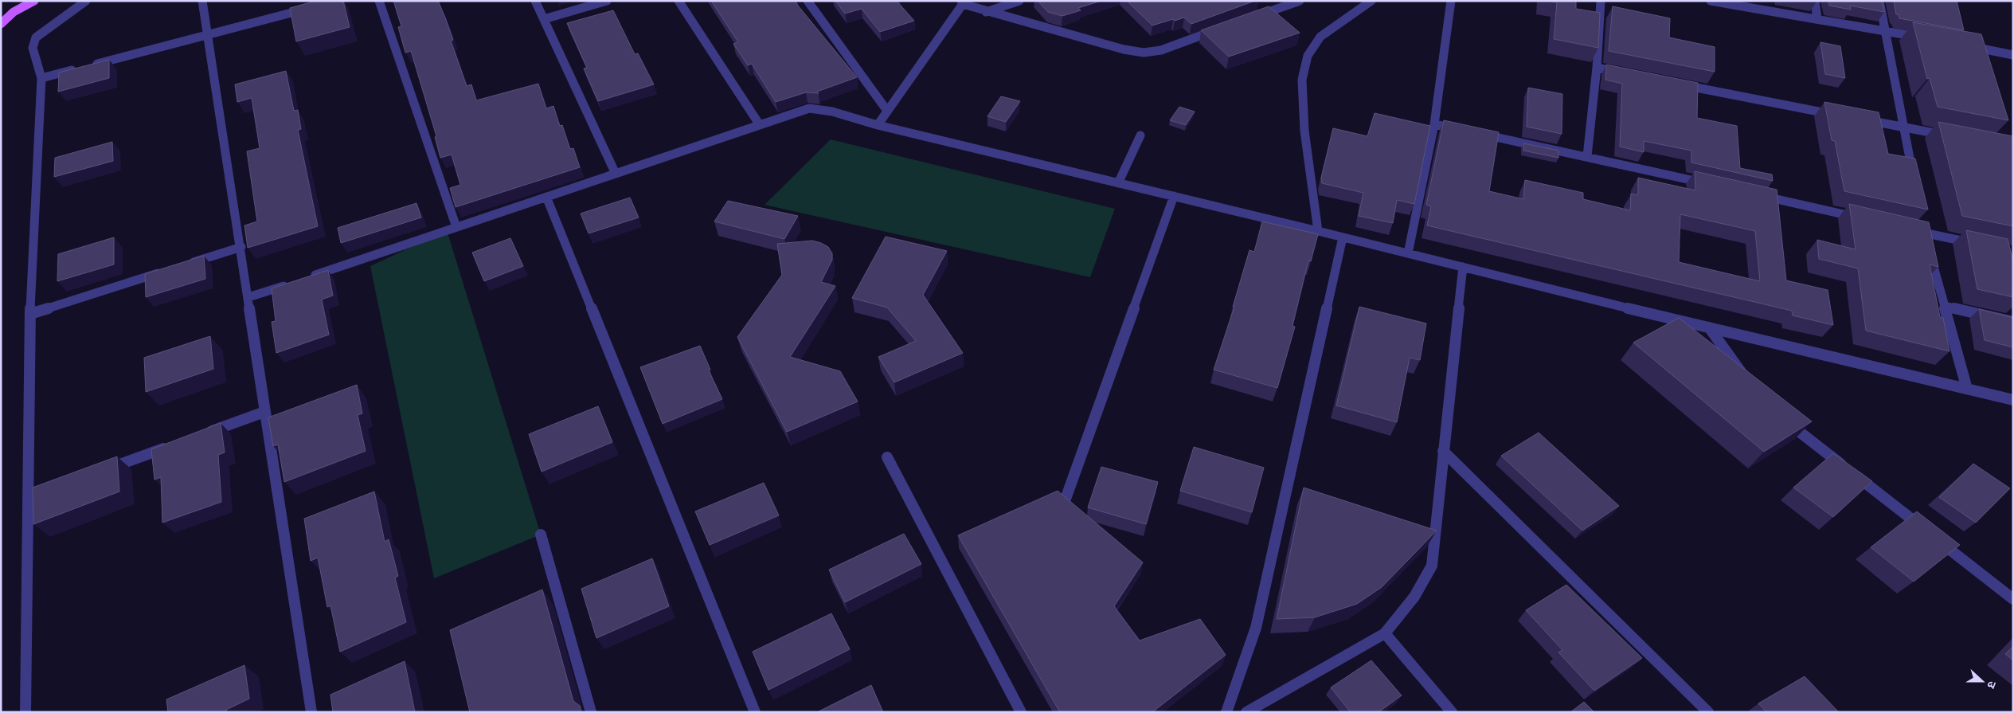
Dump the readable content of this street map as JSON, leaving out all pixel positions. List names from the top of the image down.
{
  "north": "right"
}
